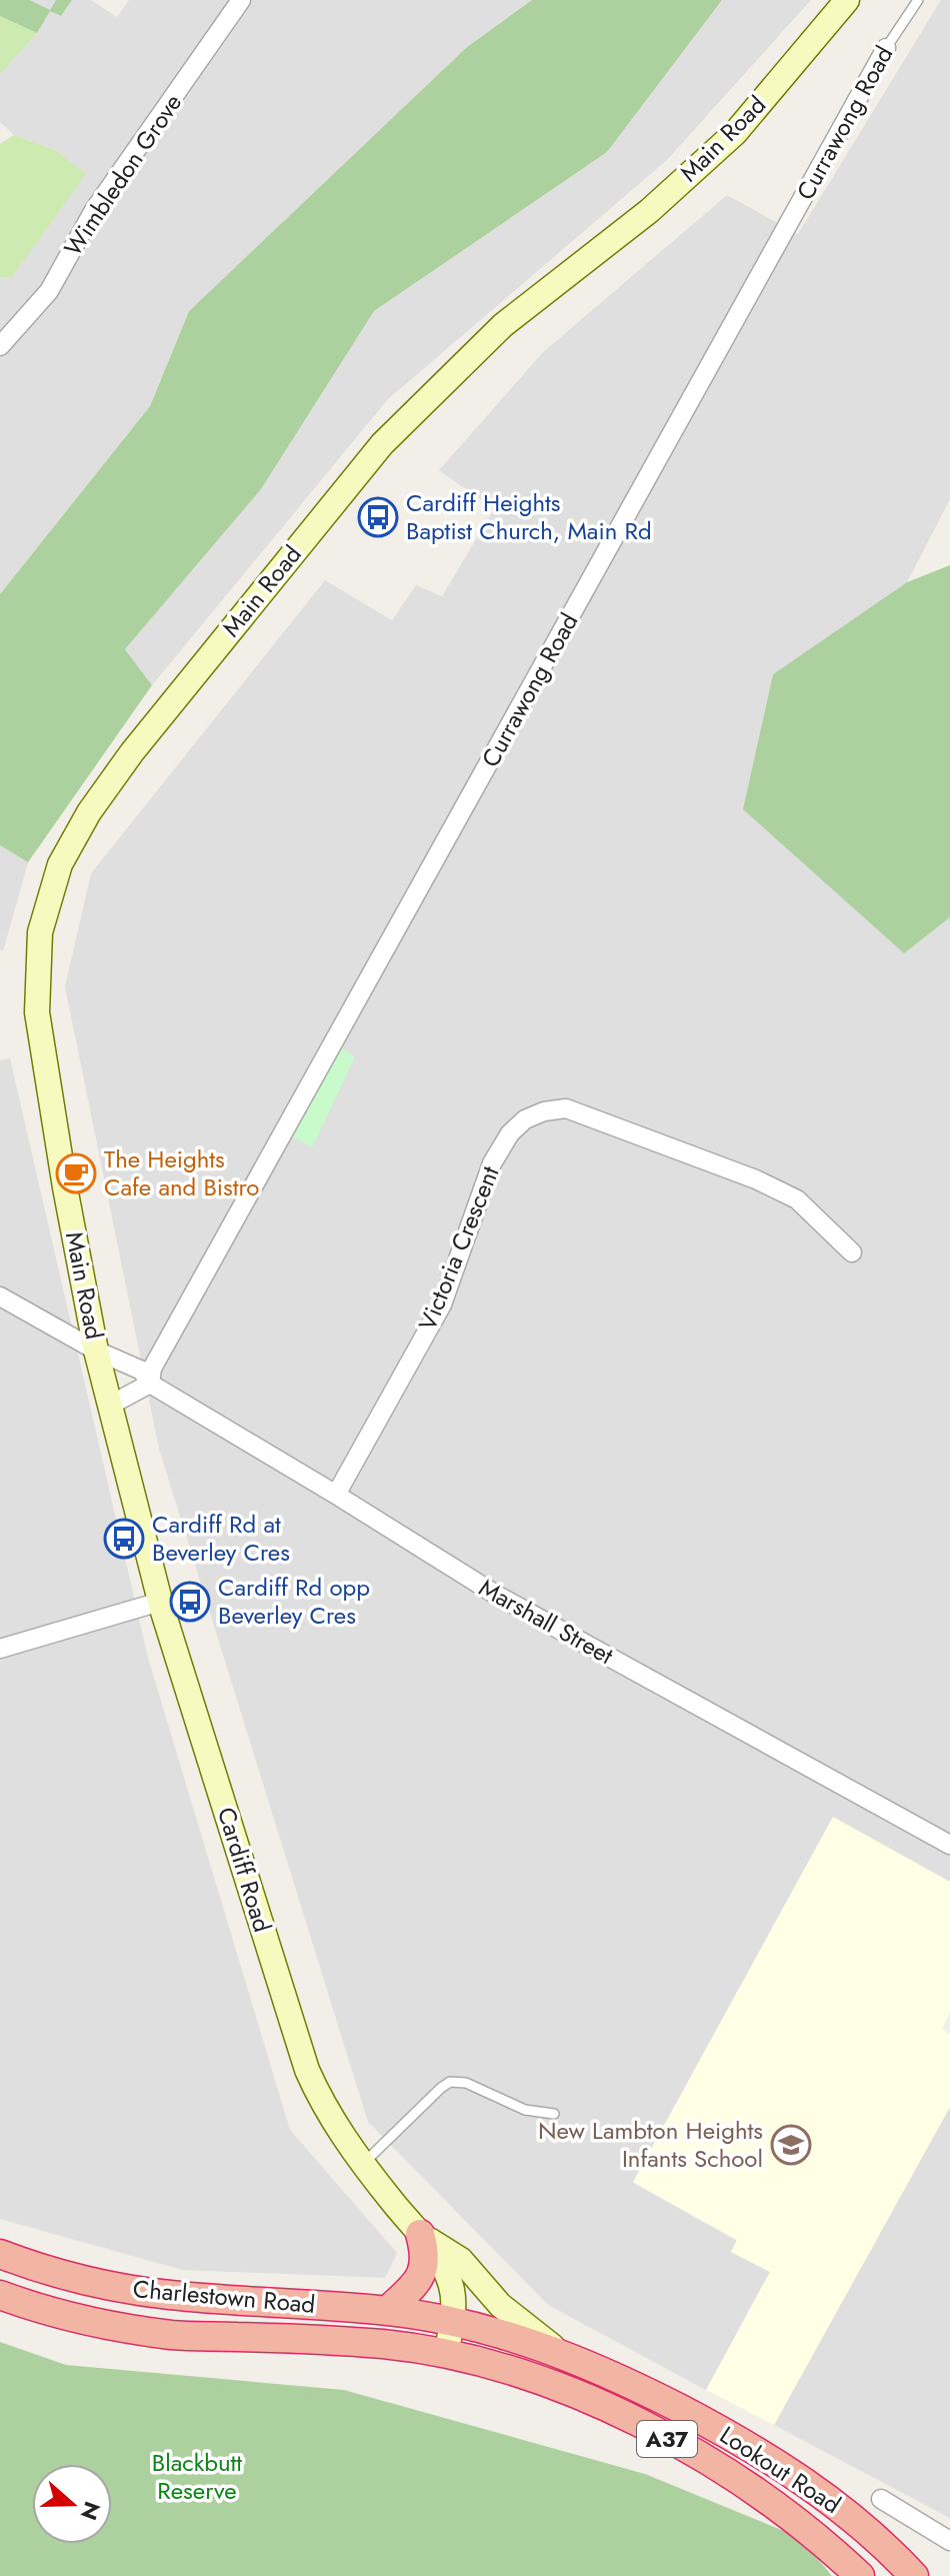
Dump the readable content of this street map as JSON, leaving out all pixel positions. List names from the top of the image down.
{
  "streets": {
    "highway": ["Charlestown Road", "A37", "Lookout Road"],
    "main road": ["Main Road", "Cardiff Road"],
    "street": [
      "Currawong Road",
      "Wimbledon Grove",
      "Victoria Crescent",
      "Marshall Street"
    ]
  },
  "crossings": [
    ["Currawong Road", "Marshall Street"],
    ["Main Road", "Marshall Street"],
    ["Main Road", "Cardiff Road"],
    ["Victoria Crescent", "Marshall Street"],
    ["Marshall Street", "Cardiff Road"],
    ["Cardiff Road", "Charlestown Road"],
    ["Cardiff Road", "Lookout Road"],
    ["Charlestown Road", "Lookout Road"]
  ],
  "parks": ["Blackbutt Reserve"],
  "places": {
    "bus stop": ["Cardiff Heights Baptist Church, Main Rd", "Cardiff Rd at Beverley Cres", "Cardiff Rd opp Beverley Cres"],
    "cafe": ["The Heights Cafe and Bistro"],
    "school or university": ["New Lambton Heights Infants School"]
  },
  "north": "right"
}
